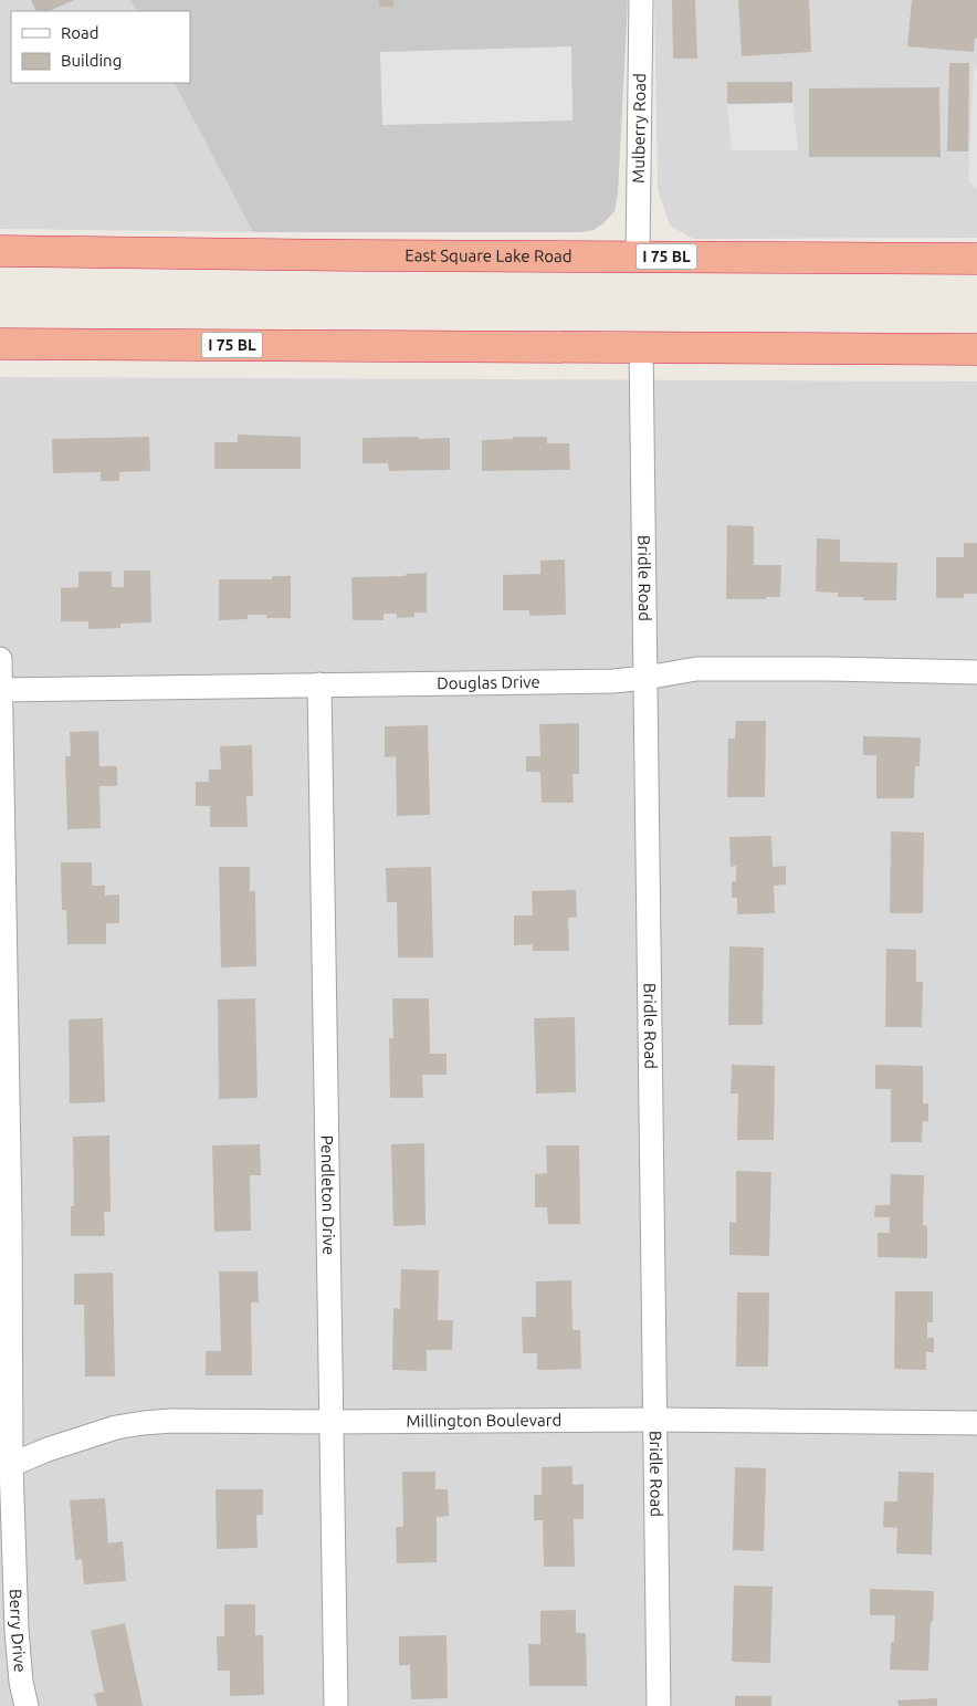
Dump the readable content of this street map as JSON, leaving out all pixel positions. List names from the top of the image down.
{
  "streets": {
    "highway": ["East Square Lake Road", "I 75 BL"],
    "street": [
      "Mulberry Road",
      "Bridle Road",
      "Douglas Drive",
      "Pendleton Drive",
      "Millington Boulevard",
      "Berry Drive"
    ]
  },
  "crossings": [
    ["Mulberry Road", "East Square Lake Road"],
    ["I 75 BL", "Bridle Road"],
    ["Bridle Road", "Douglas Drive"],
    ["Bridle Road", "Millington Boulevard"],
    ["Douglas Drive", "Pendleton Drive"],
    ["Douglas Drive", "Berry Drive"],
    ["Pendleton Drive", "Millington Boulevard"],
    ["Millington Boulevard", "Berry Drive"]
  ],
  "legend": ["Road", "Building"]
}
